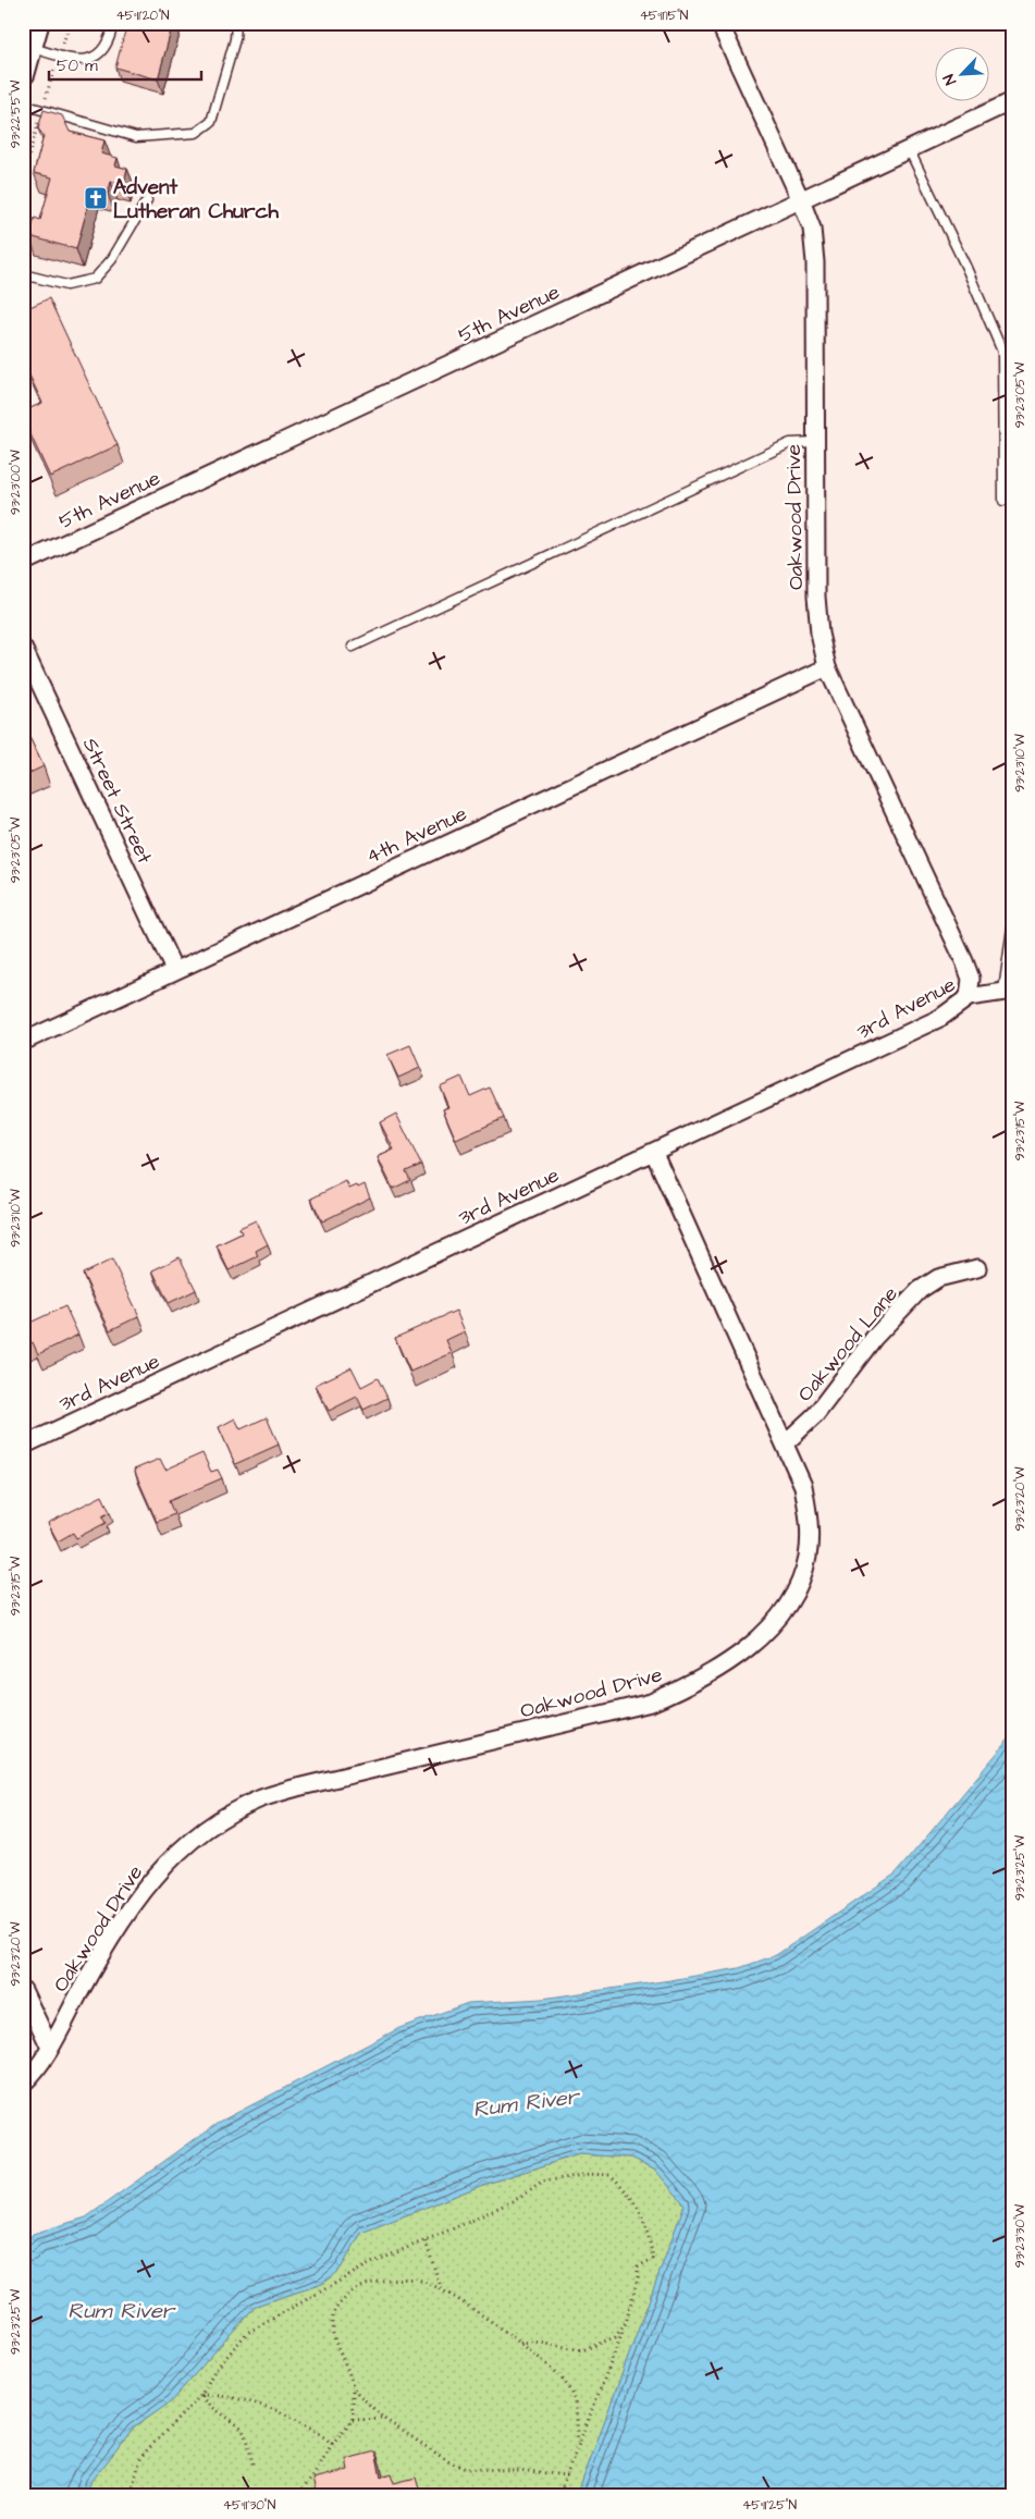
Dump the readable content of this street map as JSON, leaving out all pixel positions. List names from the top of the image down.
{
  "streets": {
    "street": [
      "5th Avenue",
      "Oakwood Drive",
      "Street Street",
      "4th Avenue",
      "3rd Avenue",
      "Oakwood Lane"
    ]
  },
  "crossings": [
    ["5th Avenue", "Oakwood Drive"],
    ["Oakwood Drive", "4th Avenue"],
    ["Oakwood Drive", "3rd Avenue"],
    ["Oakwood Drive", "Oakwood Lane"],
    ["Street Street", "4th Avenue"]
  ],
  "water": ["Rum River"],
  "places": {
    "church": ["Advent Lutheran Church"]
  },
  "scale_bar": "50 m",
  "north": "bottom left",
  "coordinates": [
    "45°11'20\"N",
    "45°11'15\"N",
    "93°22'55\"W",
    "93°23'05\"W",
    "93°23'00\"W",
    "93°23'10\"W",
    "93°23'15\"W",
    "93°23'20\"W",
    "93°23'25\"W",
    "93°23'30\"W",
    "45°11'30\"N",
    "45°11'25\"N"
  ]
}
